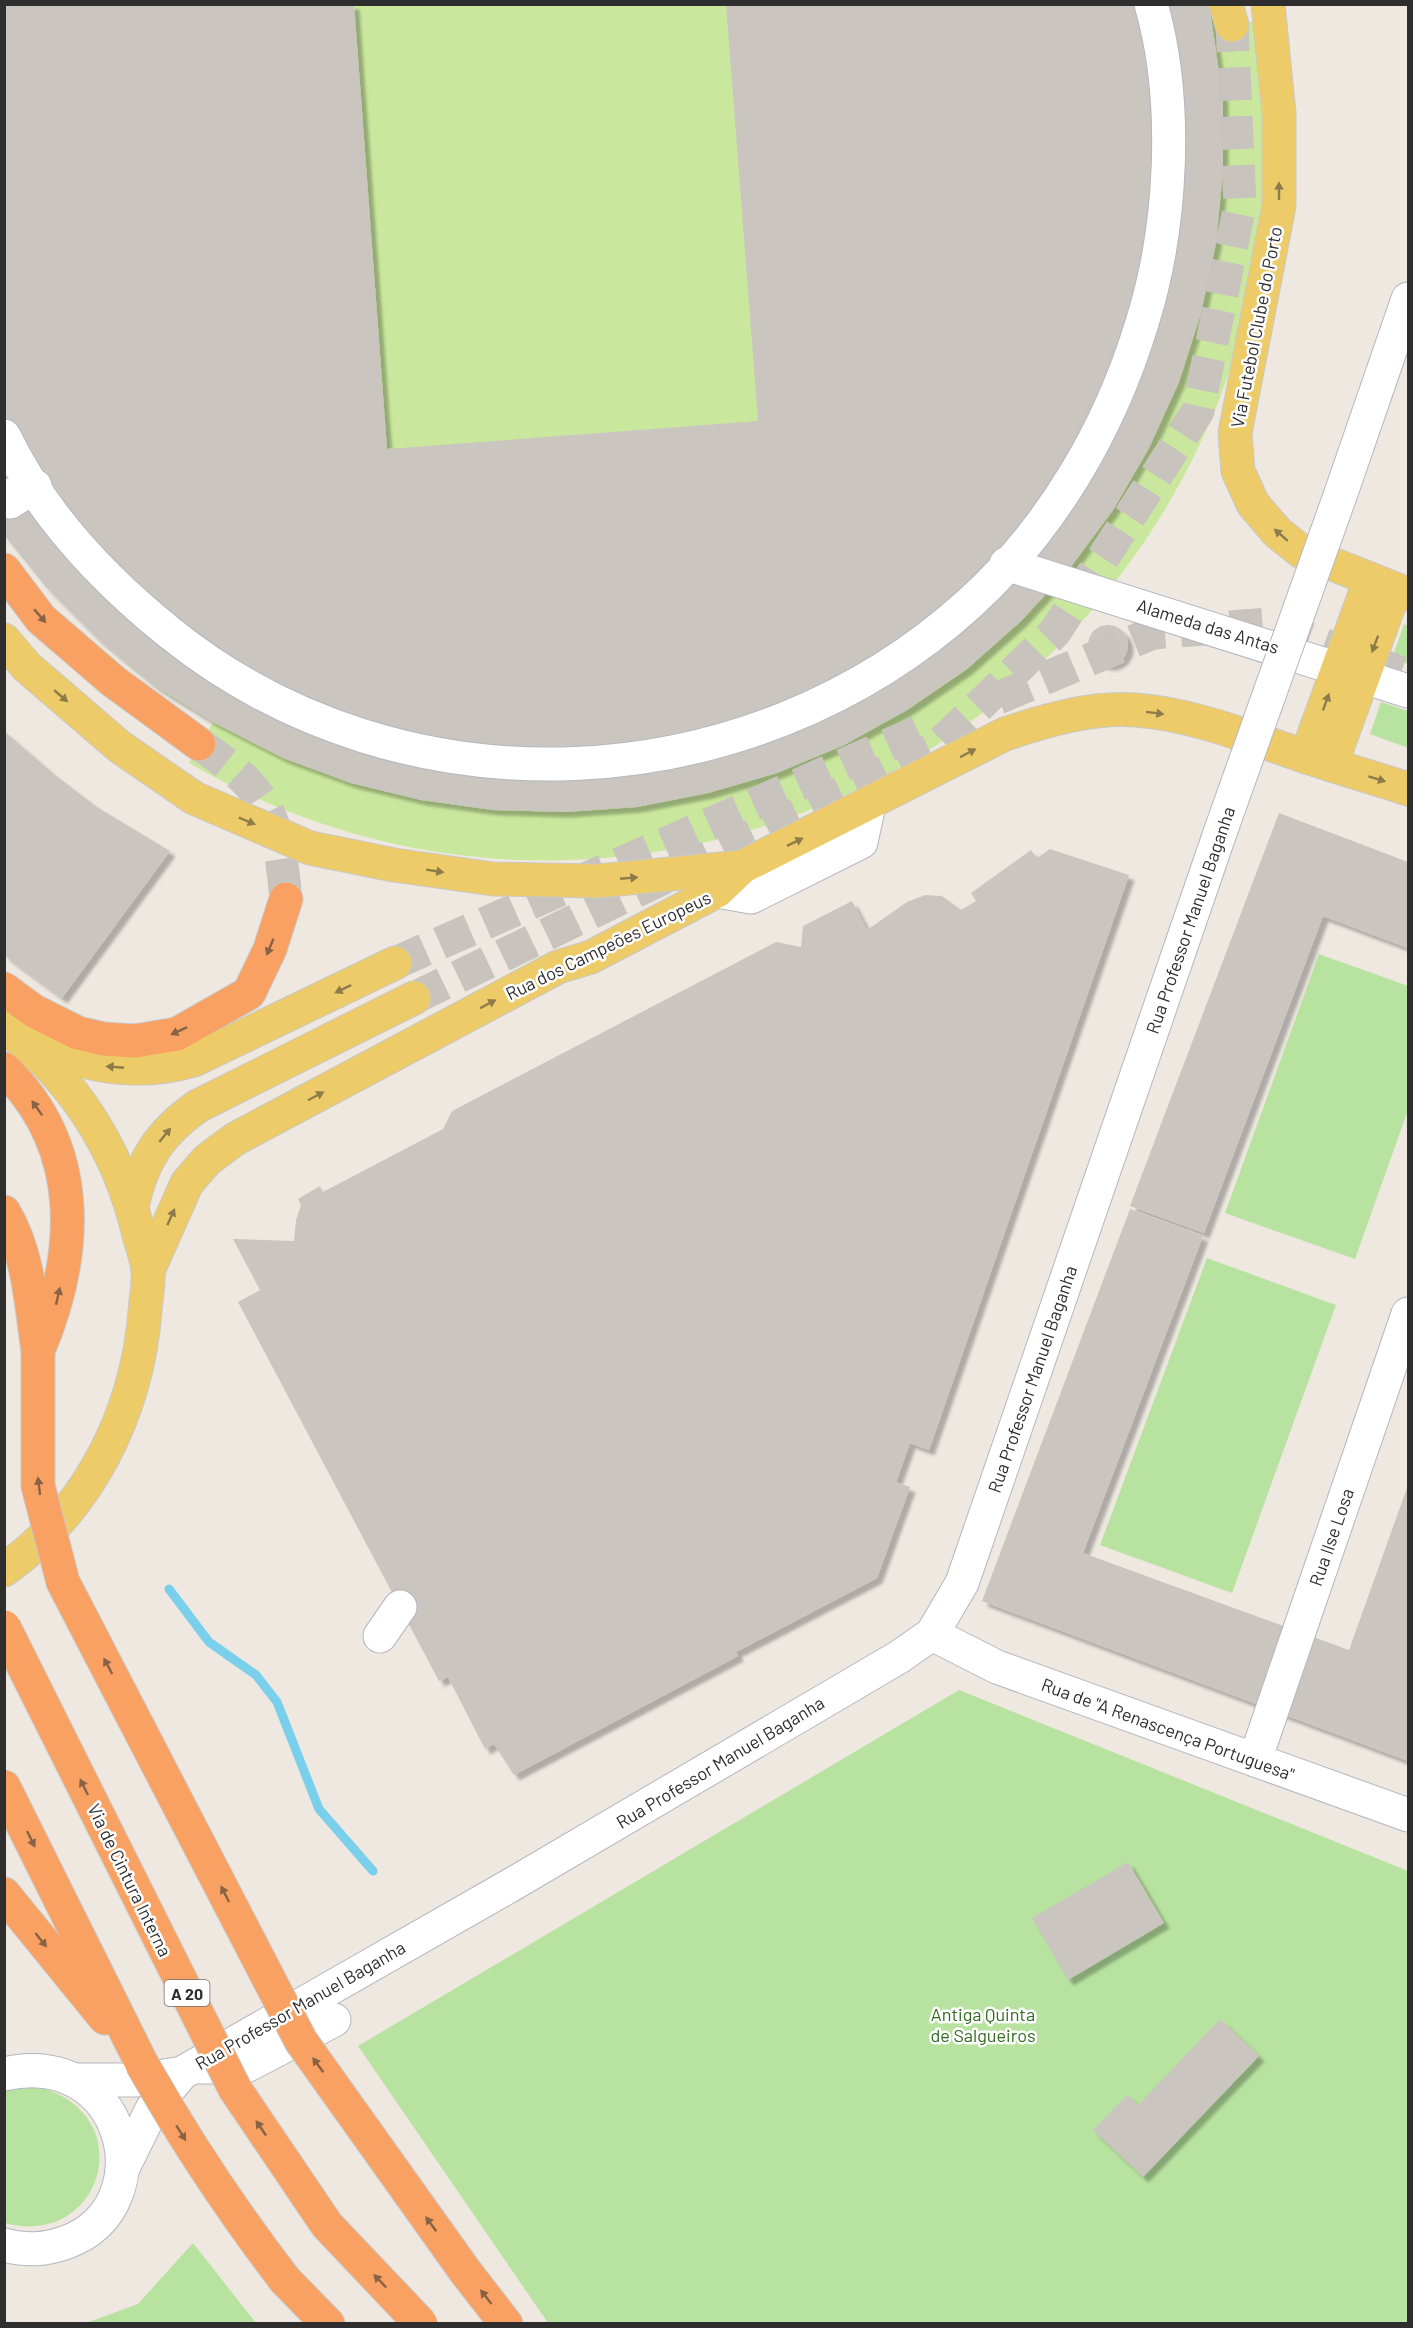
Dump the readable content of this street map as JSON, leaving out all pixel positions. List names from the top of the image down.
{
  "streets": {
    "highway": ["Via de Cintura Interna", "A 20"],
    "main road": ["Via Futebol Clube do Porto", "Rua dos Campeões Europeus"],
    "street": [
      "Alameda das Antas",
      "Rua Professor Manuel Baganha",
      "Rua Ilse Losa",
      "Rua de \"A Renascença Portuguesa\""
    ]
  },
  "crossings": [
    ["Rua Professor Manuel Baganha", "Rua de \"A Renascença Portuguesa\""],
    ["Rua Ilse Losa", "Rua de \"A Renascença Portuguesa\""]
  ],
  "one_way": ["Via Futebol Clube do Porto"],
  "parks": ["Antiga Quinta de Salgueiros"]
}
